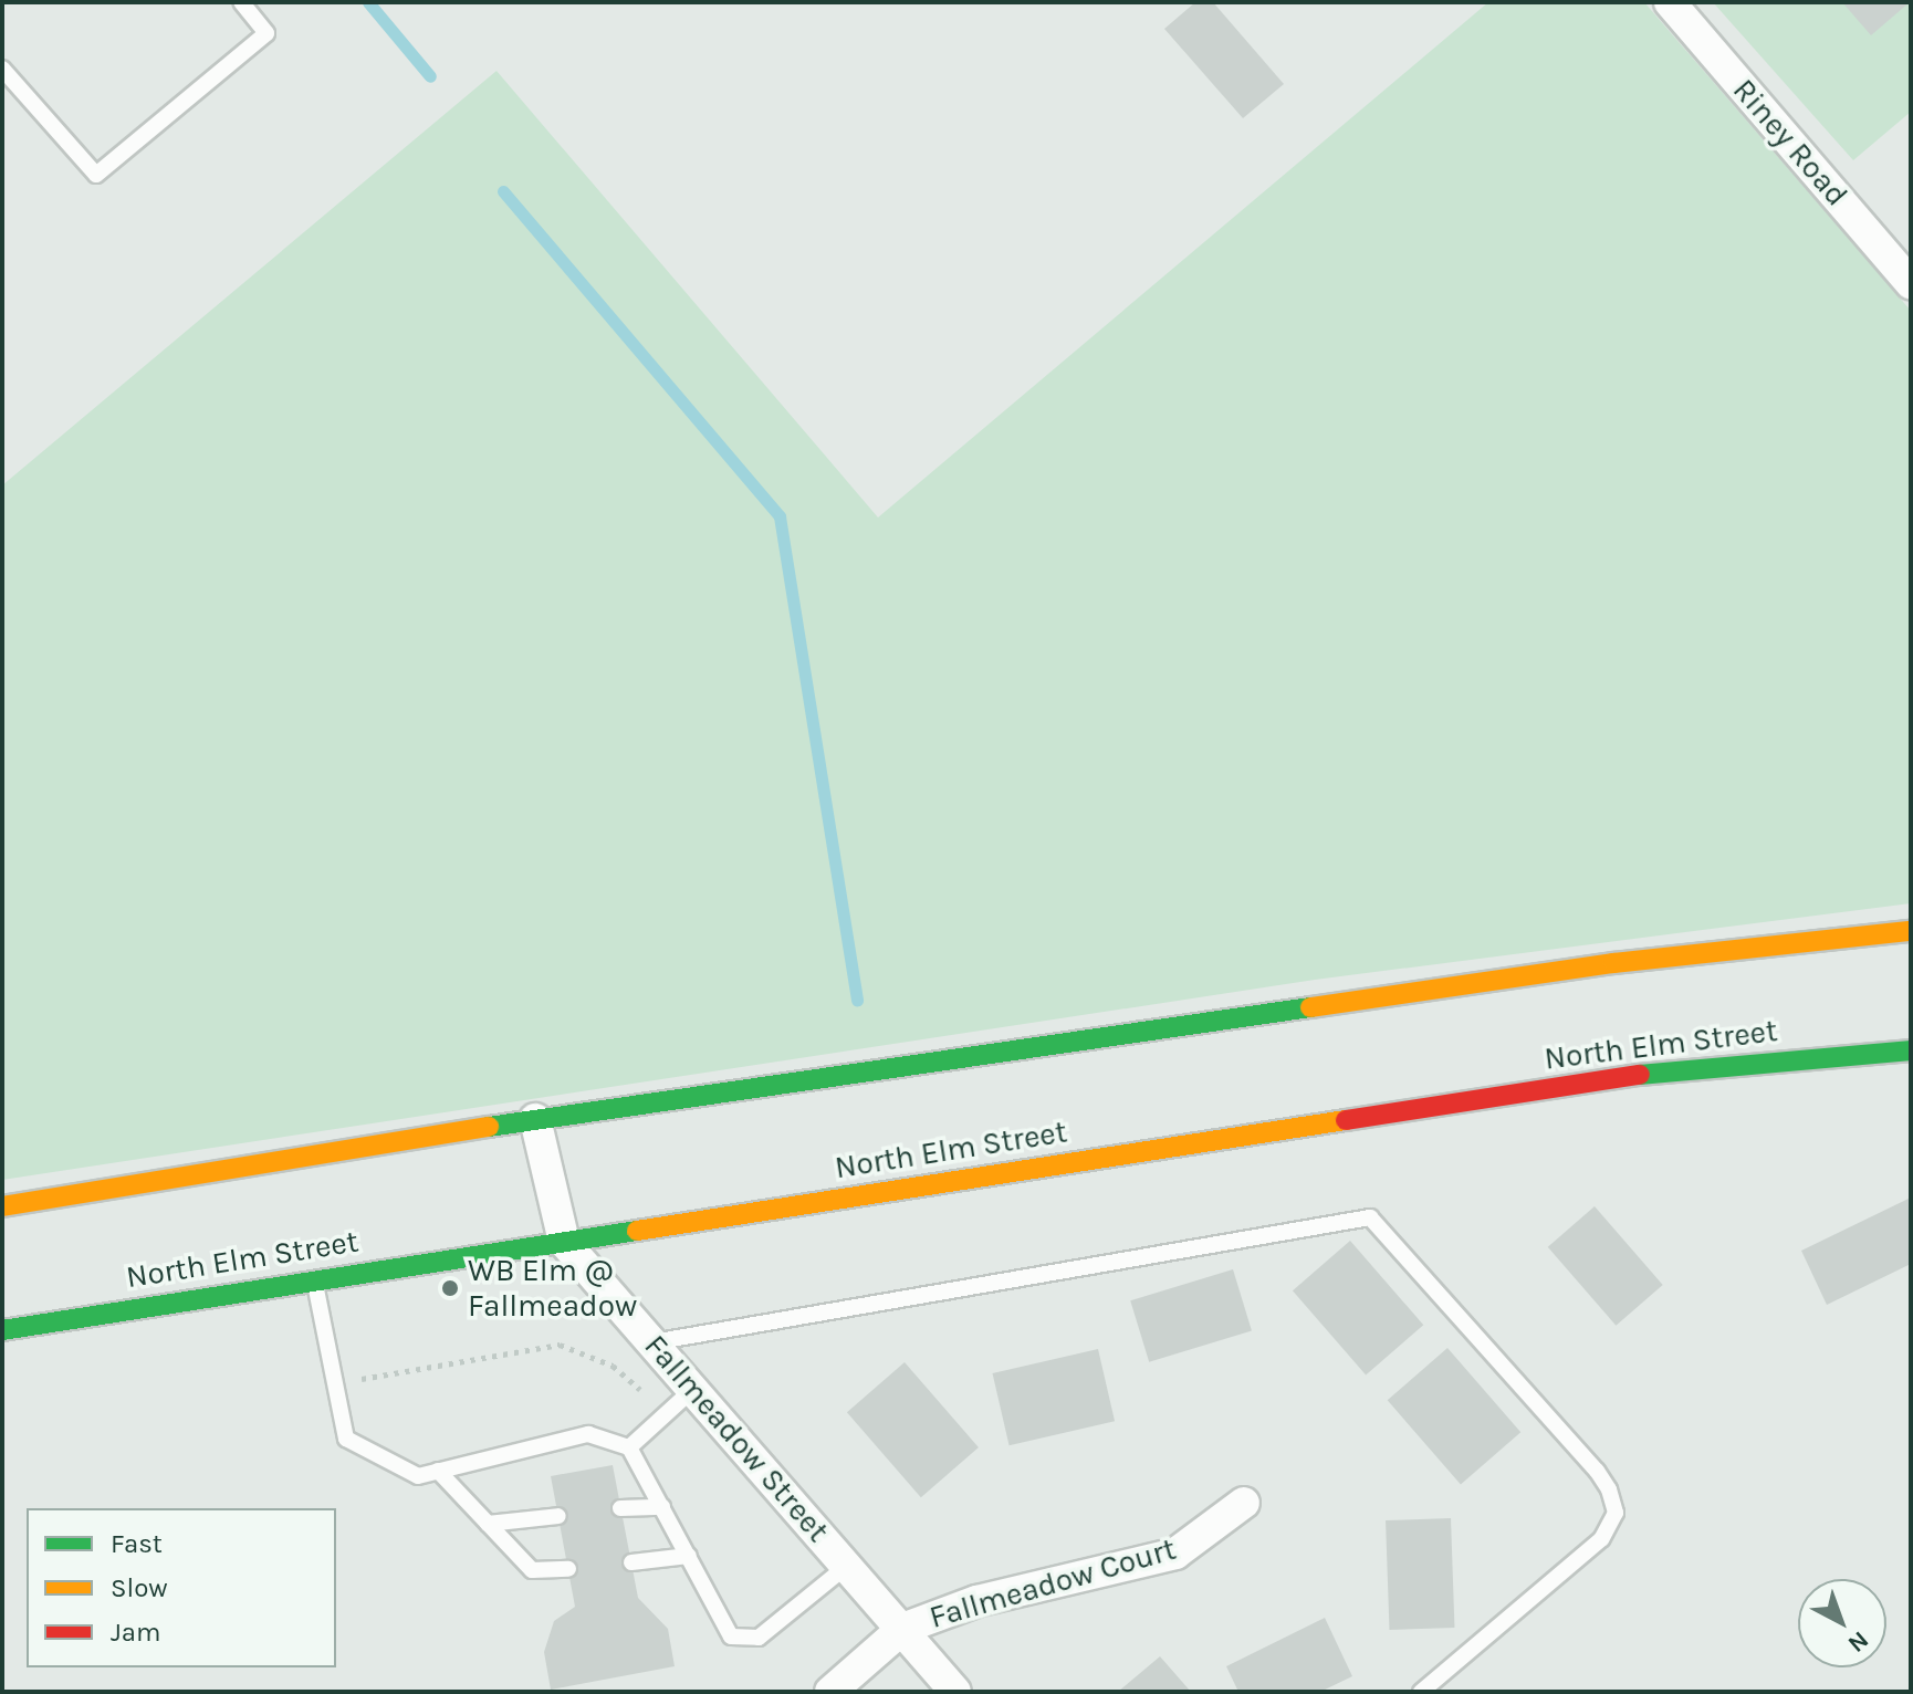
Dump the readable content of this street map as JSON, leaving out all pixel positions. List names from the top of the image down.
{
  "streets": {
    "main road": ["North Elm Street"],
    "street": ["Riney Road", "Fallmeadow Street", "Fallmeadow Court"]
  },
  "crossings": [
    ["North Elm Street", "Fallmeadow Street"],
    ["Fallmeadow Street", "Fallmeadow Court"]
  ],
  "places": ["WB Elm @ Fallmeadow"],
  "legend": ["Fast", "Slow", "Jam"],
  "north": "bottom right"
}
